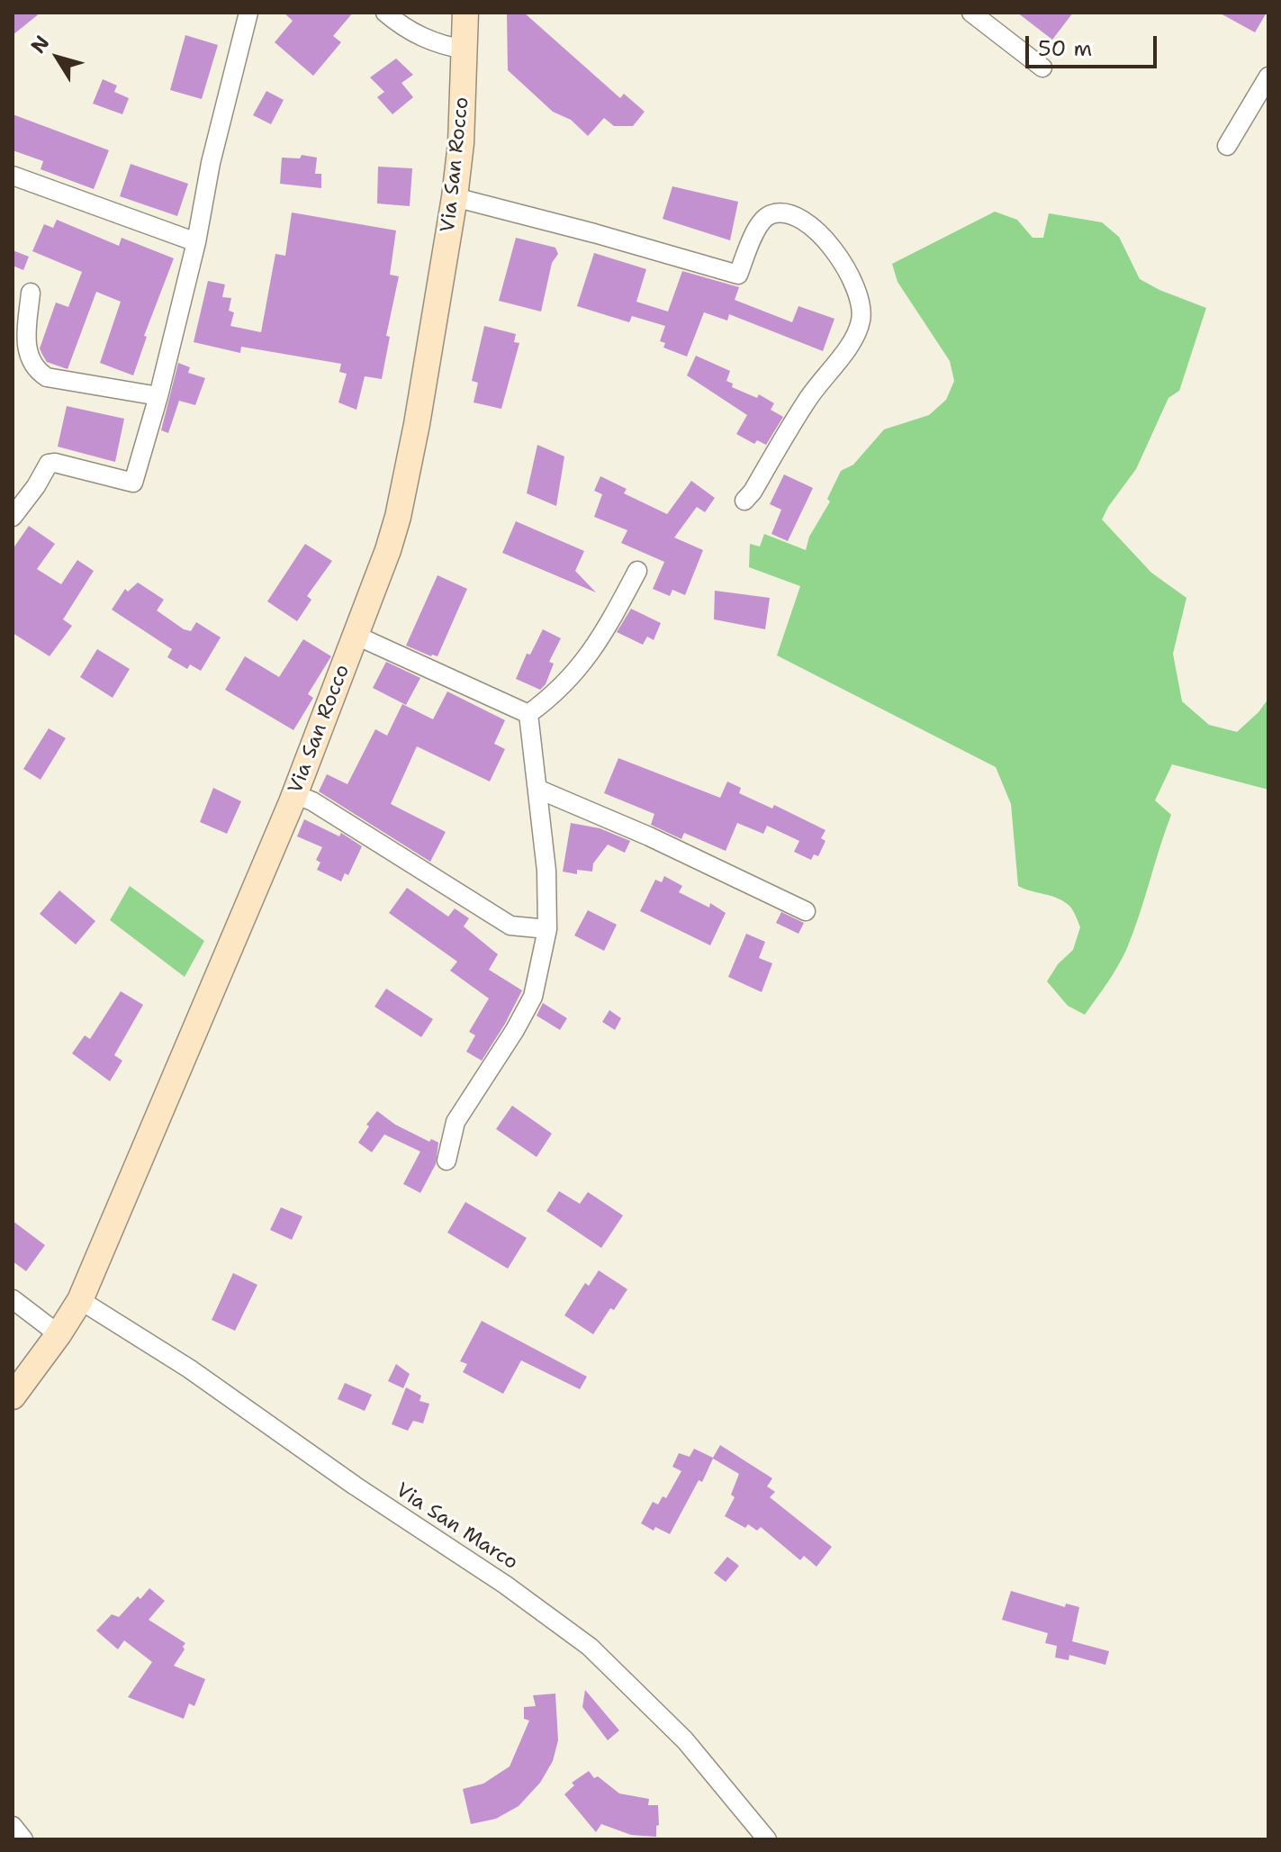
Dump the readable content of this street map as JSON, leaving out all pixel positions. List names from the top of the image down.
{
  "streets": {
    "street": ["Via San Rocco", "Via San Marco"]
  },
  "crossings": [
    ["Via San Rocco", "Via San Marco"]
  ],
  "scale_bar": "50 m",
  "north": "top left"
}
